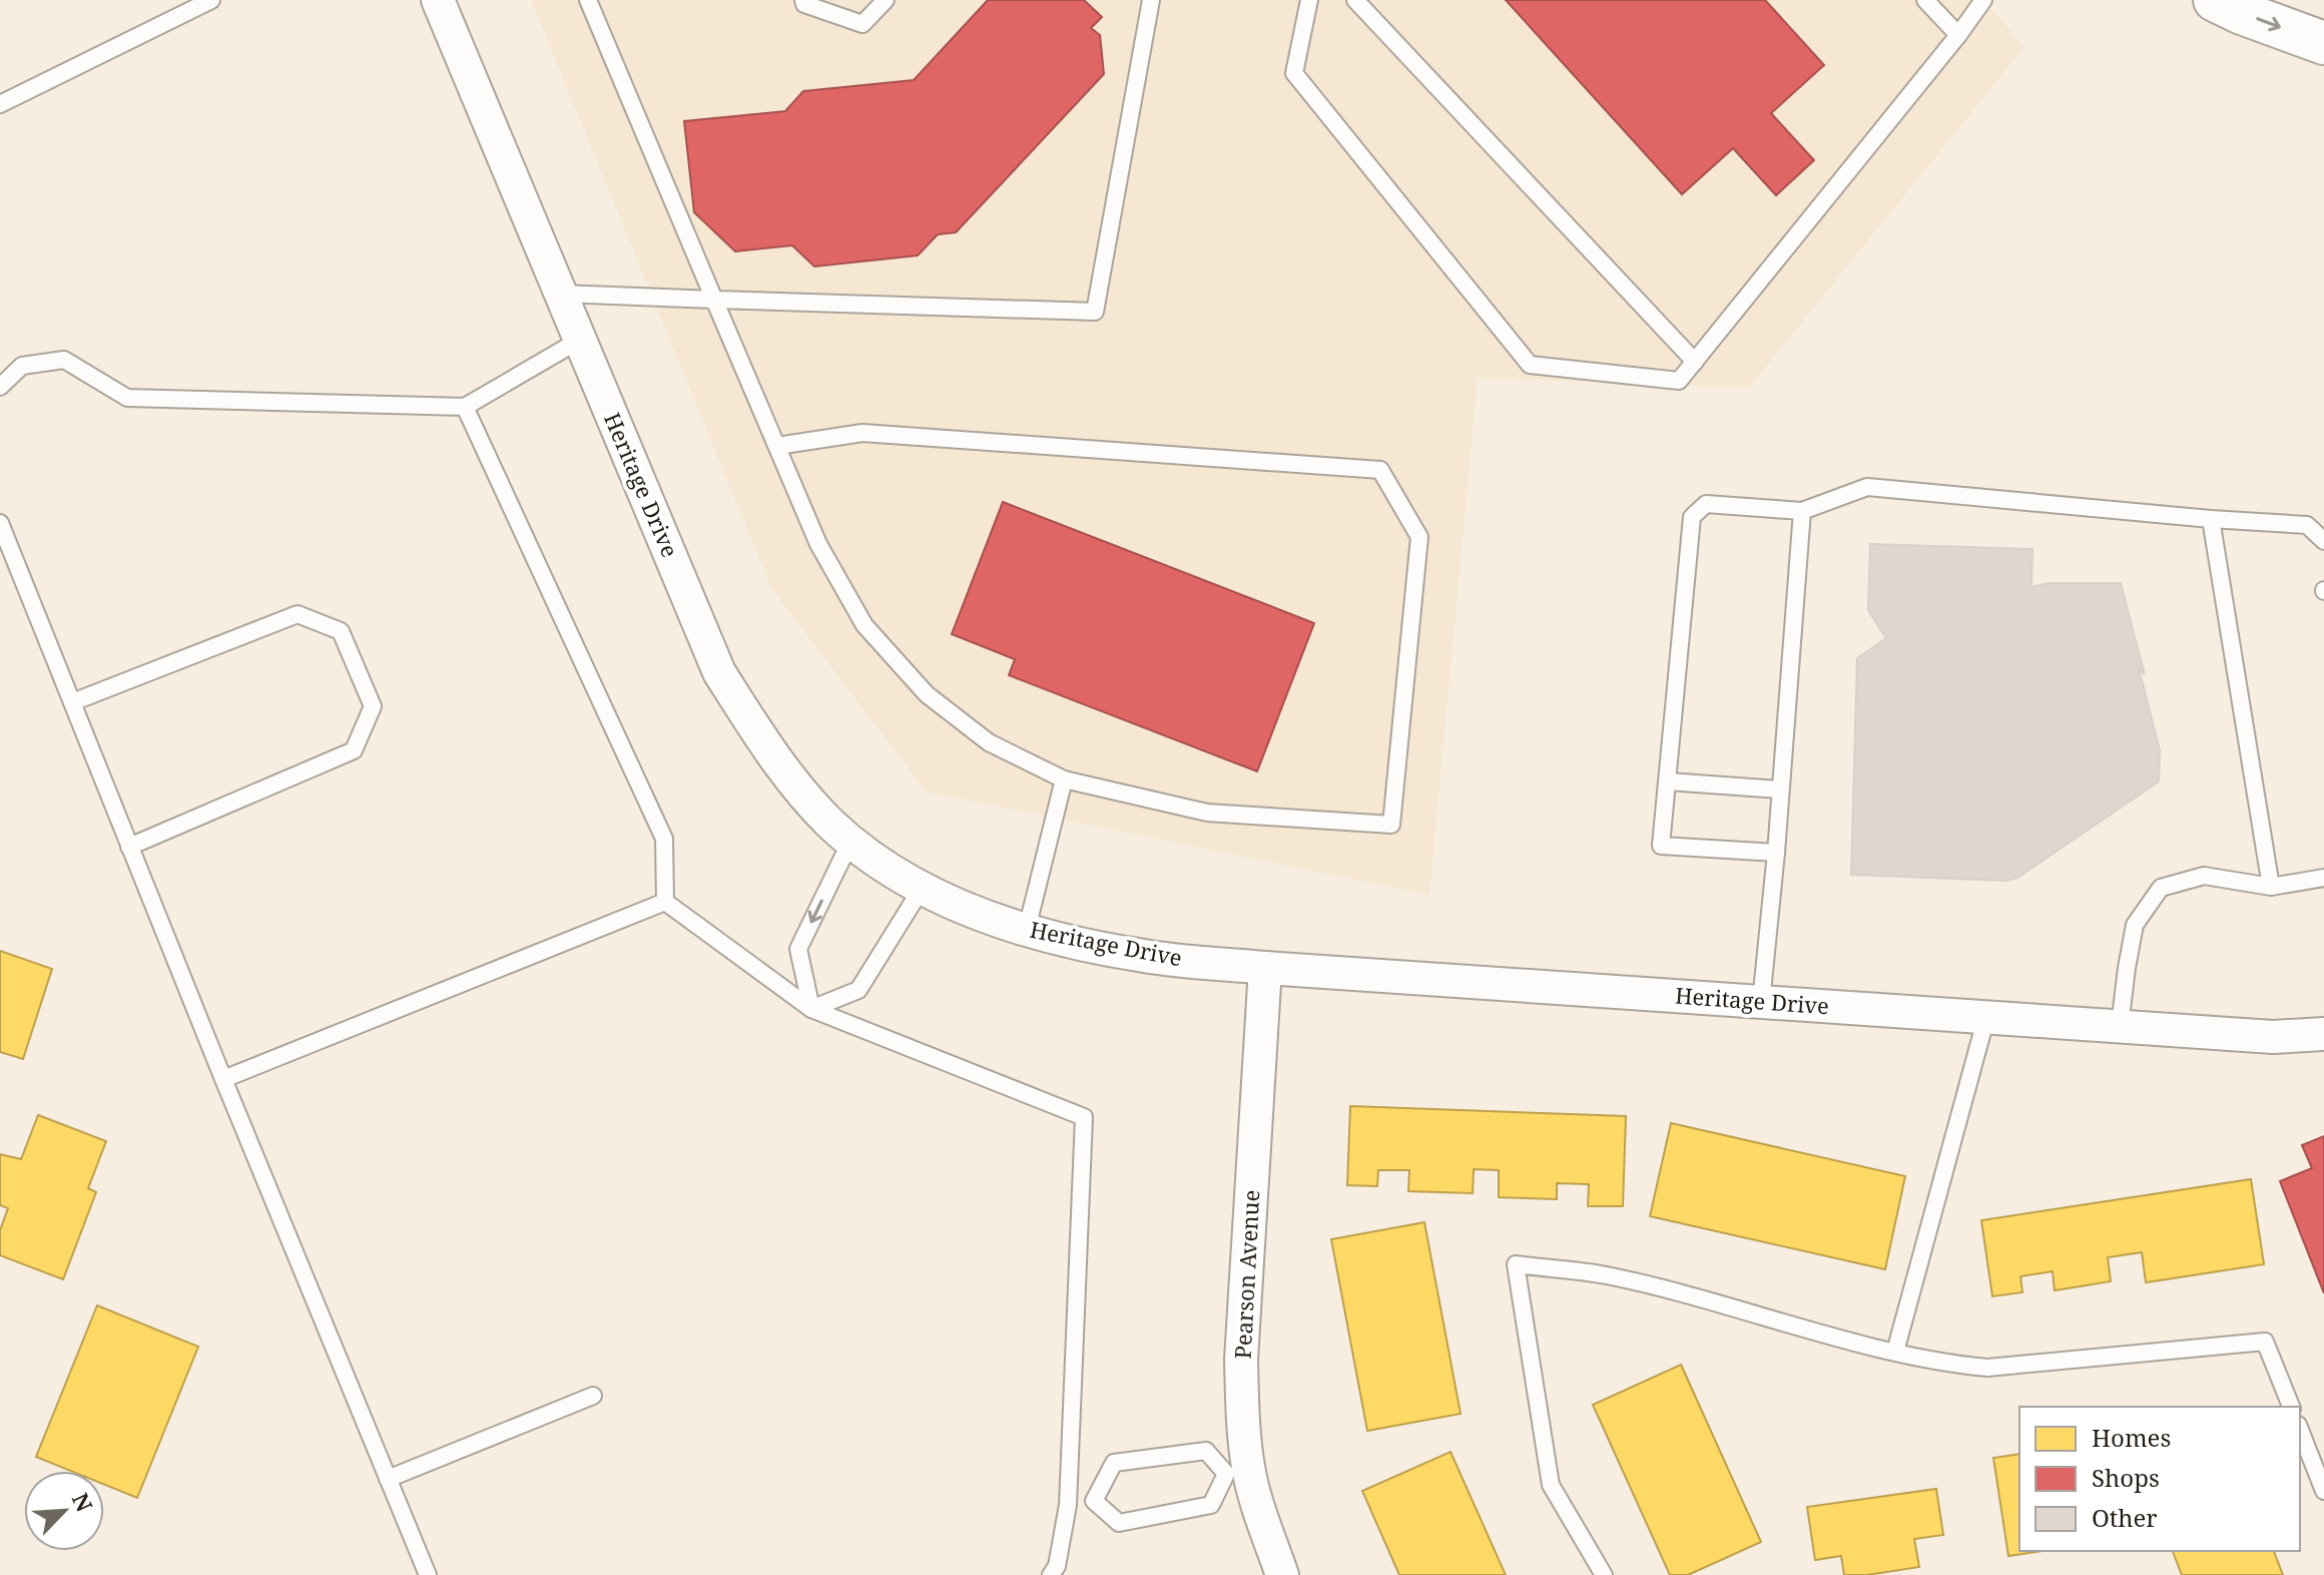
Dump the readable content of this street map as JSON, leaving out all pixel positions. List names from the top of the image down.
{
  "streets": {
    "street": ["Heritage Drive", "Pearson Avenue"]
  },
  "crossings": [
    ["Heritage Drive", "Pearson Avenue"]
  ],
  "legend": ["Homes", "Shops", "Other"],
  "north": "top right"
}
